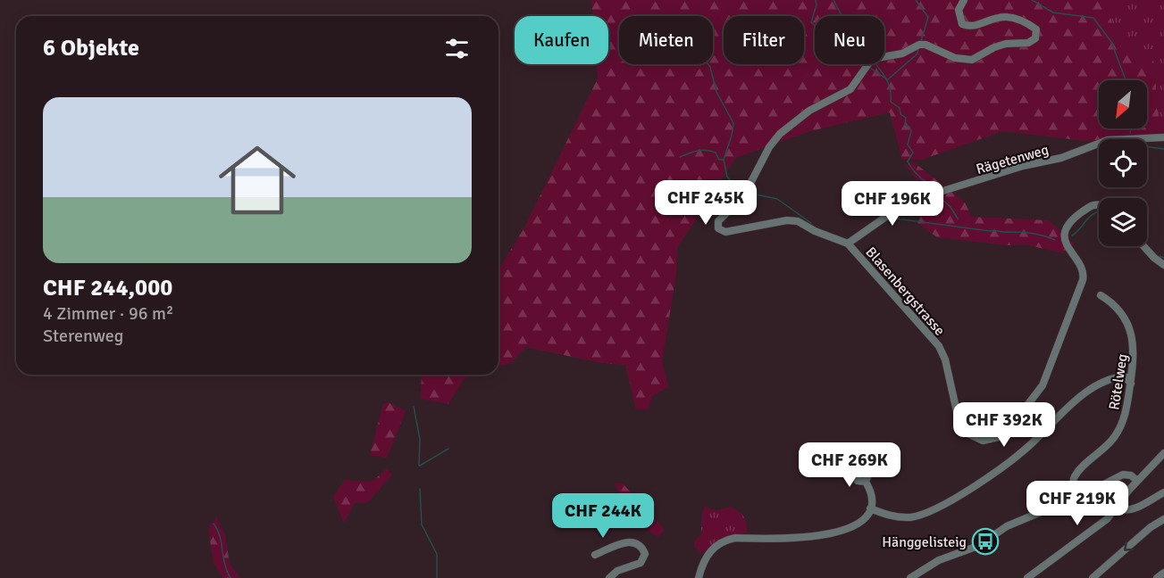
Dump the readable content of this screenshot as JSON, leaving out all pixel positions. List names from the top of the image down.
{
  "streets": {
    "street": ["Rägetenweg", "Blasenbergstrasse", "Rötelweg"]
  },
  "crossings": [
    ["Rägetenweg", "Blasenbergstrasse"]
  ],
  "places": {
    "bus stop": ["Hänggelisteig"]
  },
  "north": "bottom left",
  "page": {
    "chip": [
      "Kaufen",
      "Mieten",
      "Filter",
      "Neu"
    ],
    "heading": "6 Objekte",
    "list": [
      {
        "name": "CHF 244,000",
        "note": "4 Zimmer · 96 m² · Sterenweg"
      }
    ],
    "price": [
      "CHF 245K",
      "CHF 196K",
      "CHF 392K",
      "CHF 269K",
      "CHF 219K",
      "CHF 244K"
    ]
  }
}
